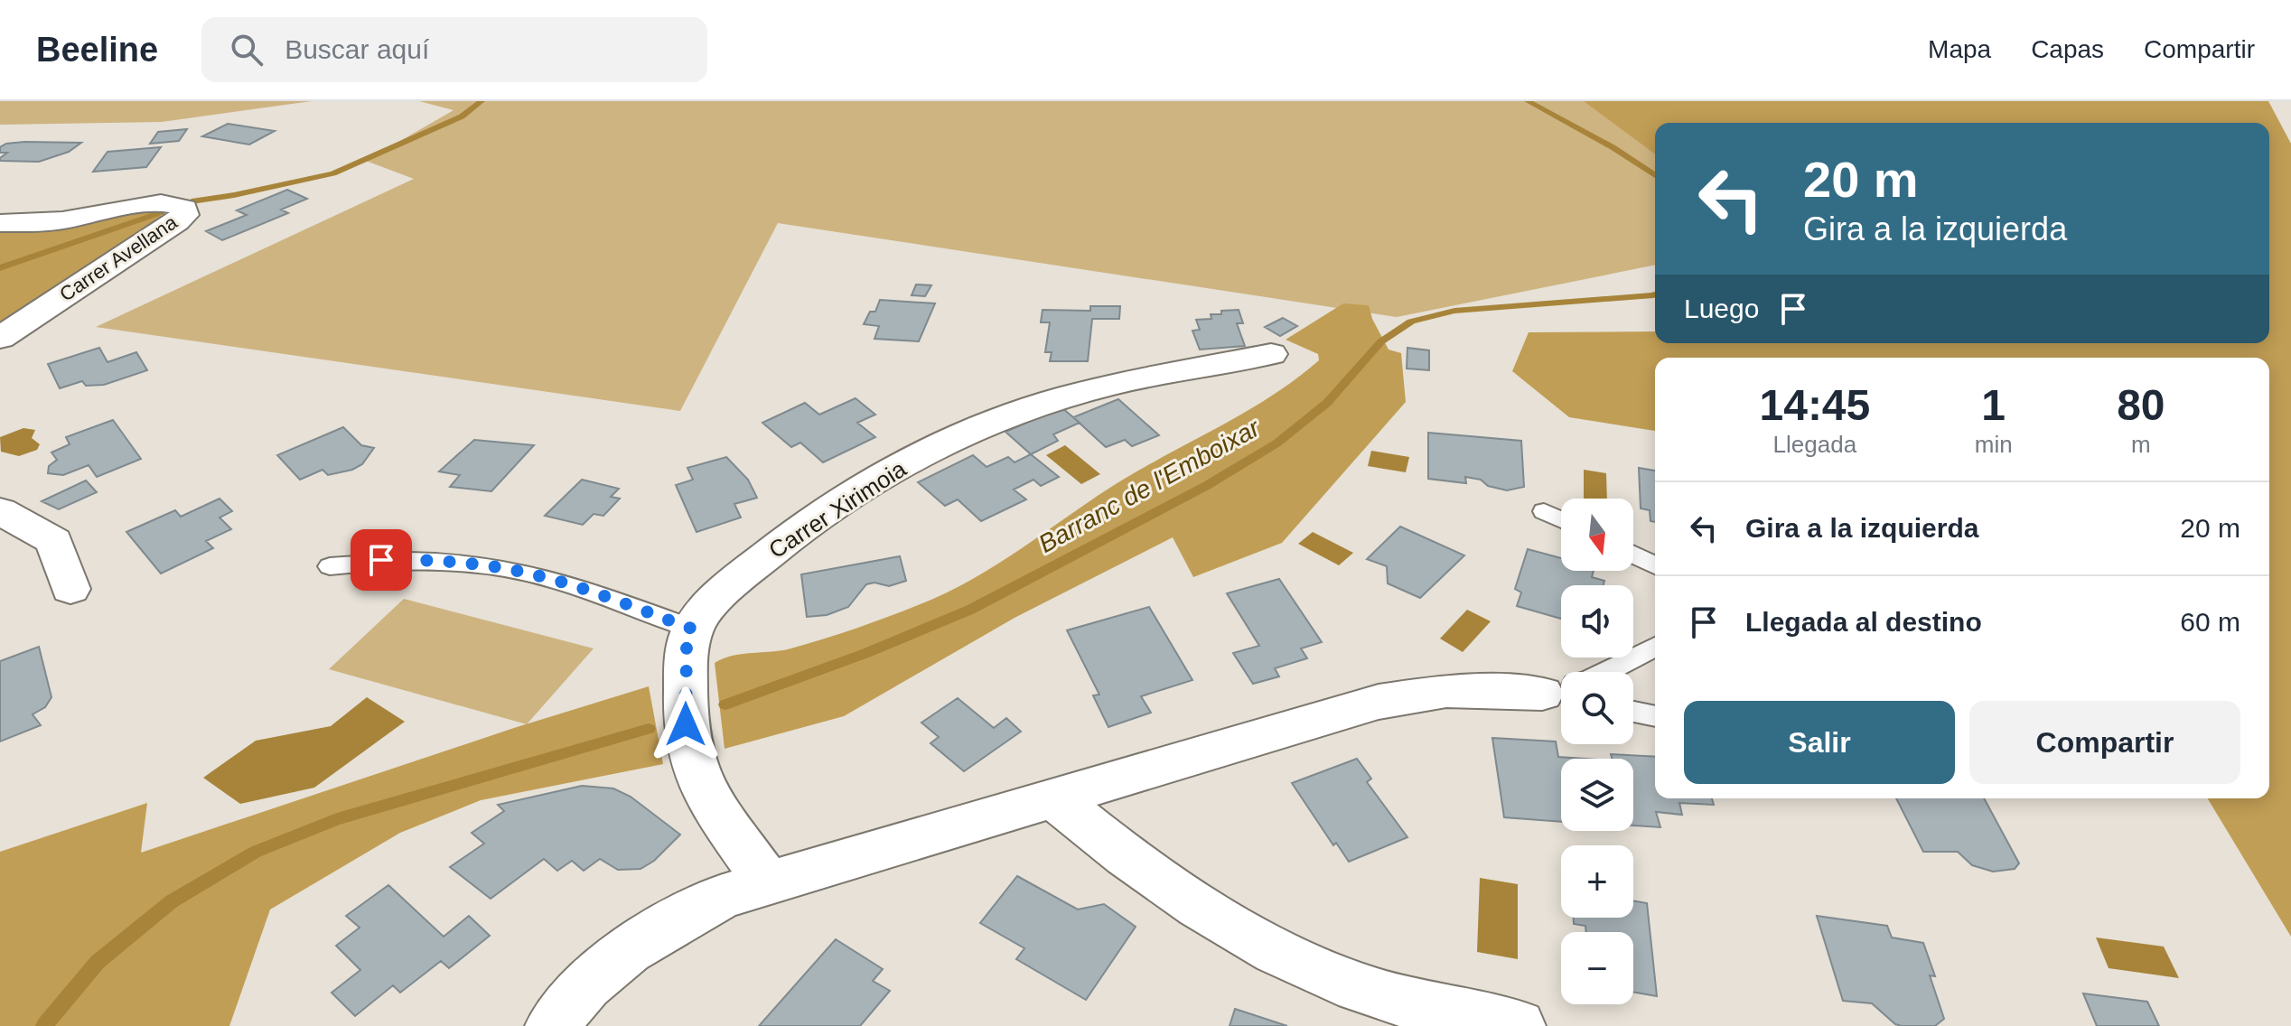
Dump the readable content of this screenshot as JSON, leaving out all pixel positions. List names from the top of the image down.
{
  "streets": {
    "street": ["Carrer Avellana", "Carrer Xirimoia"]
  },
  "water": ["Barranc de l'Emboixar"],
  "north": "bottom",
  "page": {
    "header": "Beeline",
    "search": "Buscar aquí",
    "nav": ["Mapa", "Capas", "Compartir"],
    "turn": ["20 m", "Gira a la izquierda"],
    "then": "Luego",
    "eta": [
      "14:45",
      "Llegada",
      "1",
      "min",
      "80",
      "m"
    ],
    "list": [
      {
        "name": "Gira a la izquierda",
        "value": "20 m"
      },
      {
        "name": "Llegada al destino",
        "value": "60 m"
      }
    ],
    "map_buttons": ["+", "−"],
    "buttons": ["Salir", "Compartir"]
  }
}
